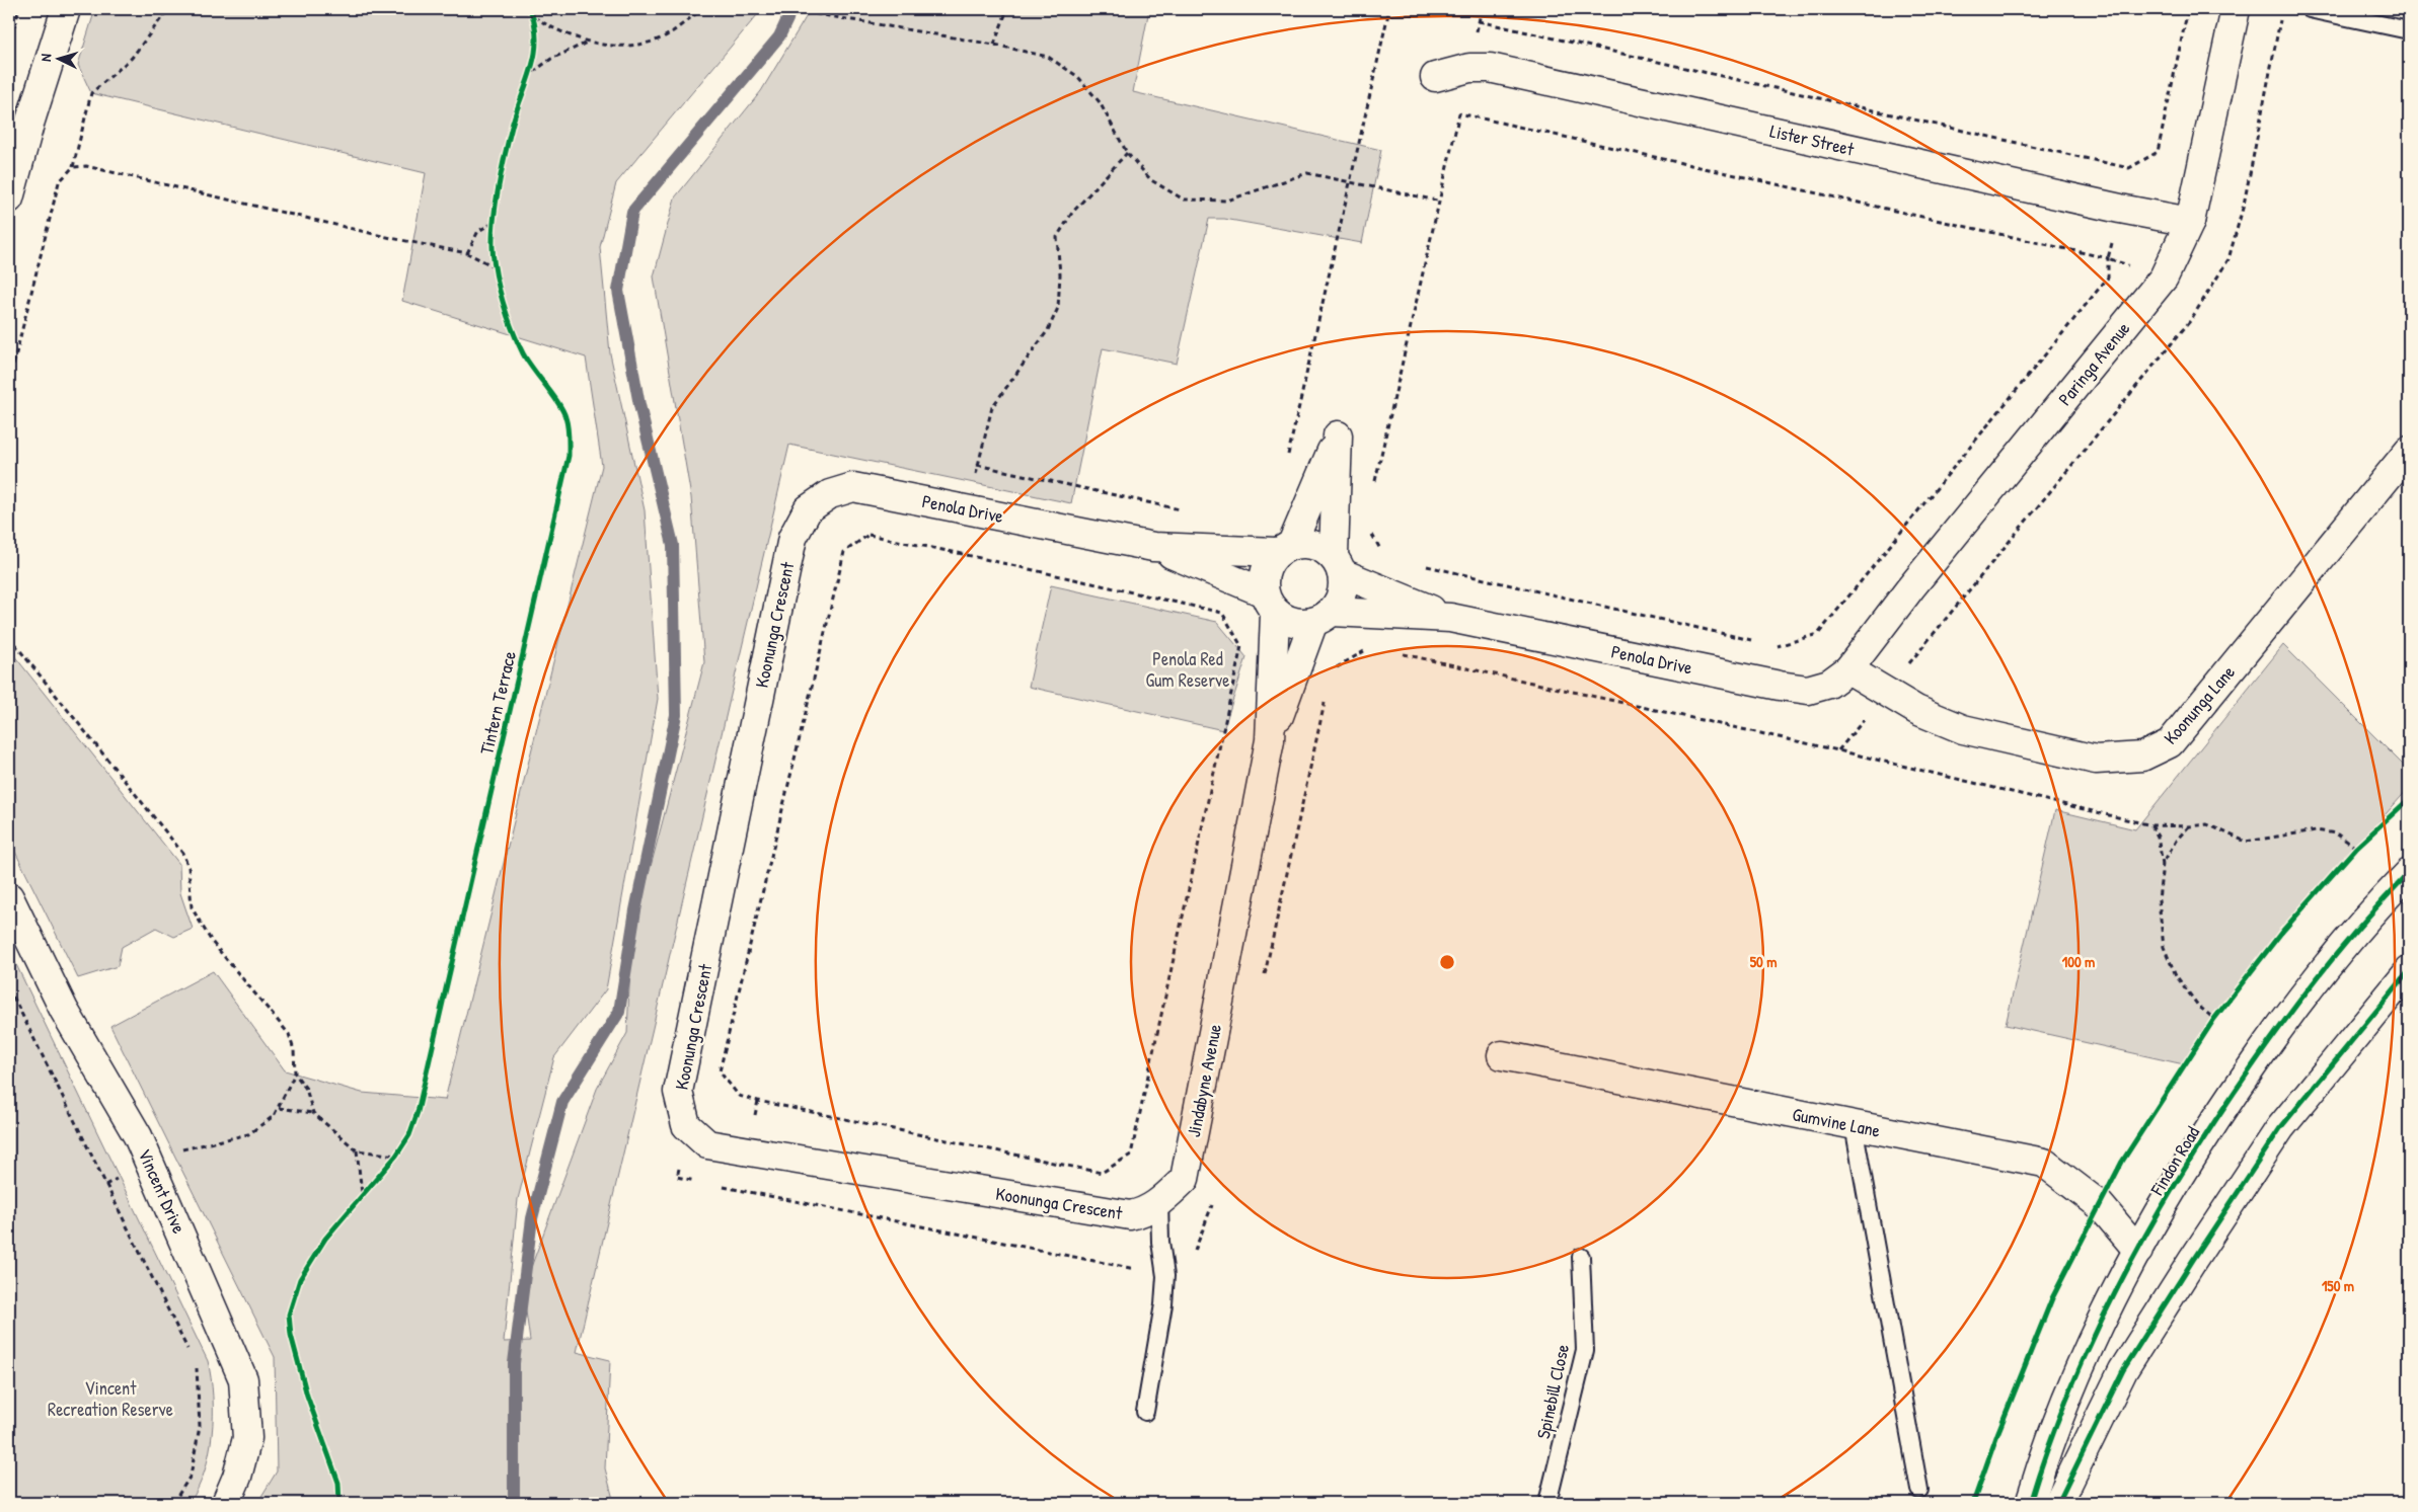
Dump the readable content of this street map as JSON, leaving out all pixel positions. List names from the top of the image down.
{
  "streets": {
    "street": [
      "Lister Street",
      "Paringa Avenue",
      "Penola Drive",
      "Koonunga Crescent",
      "Koonunga Lane",
      "Jindabyne Avenue",
      "Gumvine Lane",
      "Findon Road",
      "Vincent Drive"
    ],
    "lane": ["Spinebill Close"],
    "cycle path": ["Tintern Terrace"]
  },
  "crossings": [
    ["Lister Street", "Paringa Avenue"],
    ["Paringa Avenue", "Penola Drive"],
    ["Paringa Avenue", "Koonunga Lane"],
    ["Penola Drive", "Koonunga Crescent"],
    ["Penola Drive", "Koonunga Lane"],
    ["Penola Drive", "Jindabyne Avenue"],
    ["Koonunga Crescent", "Jindabyne Avenue"],
    ["Gumvine Lane", "Findon Road"]
  ],
  "parks": ["Penola Red Gum Reserve", "Vincent Recreation Reserve"],
  "north": "left",
  "rings": ["50 m", "100 m", "150 m"]
}
